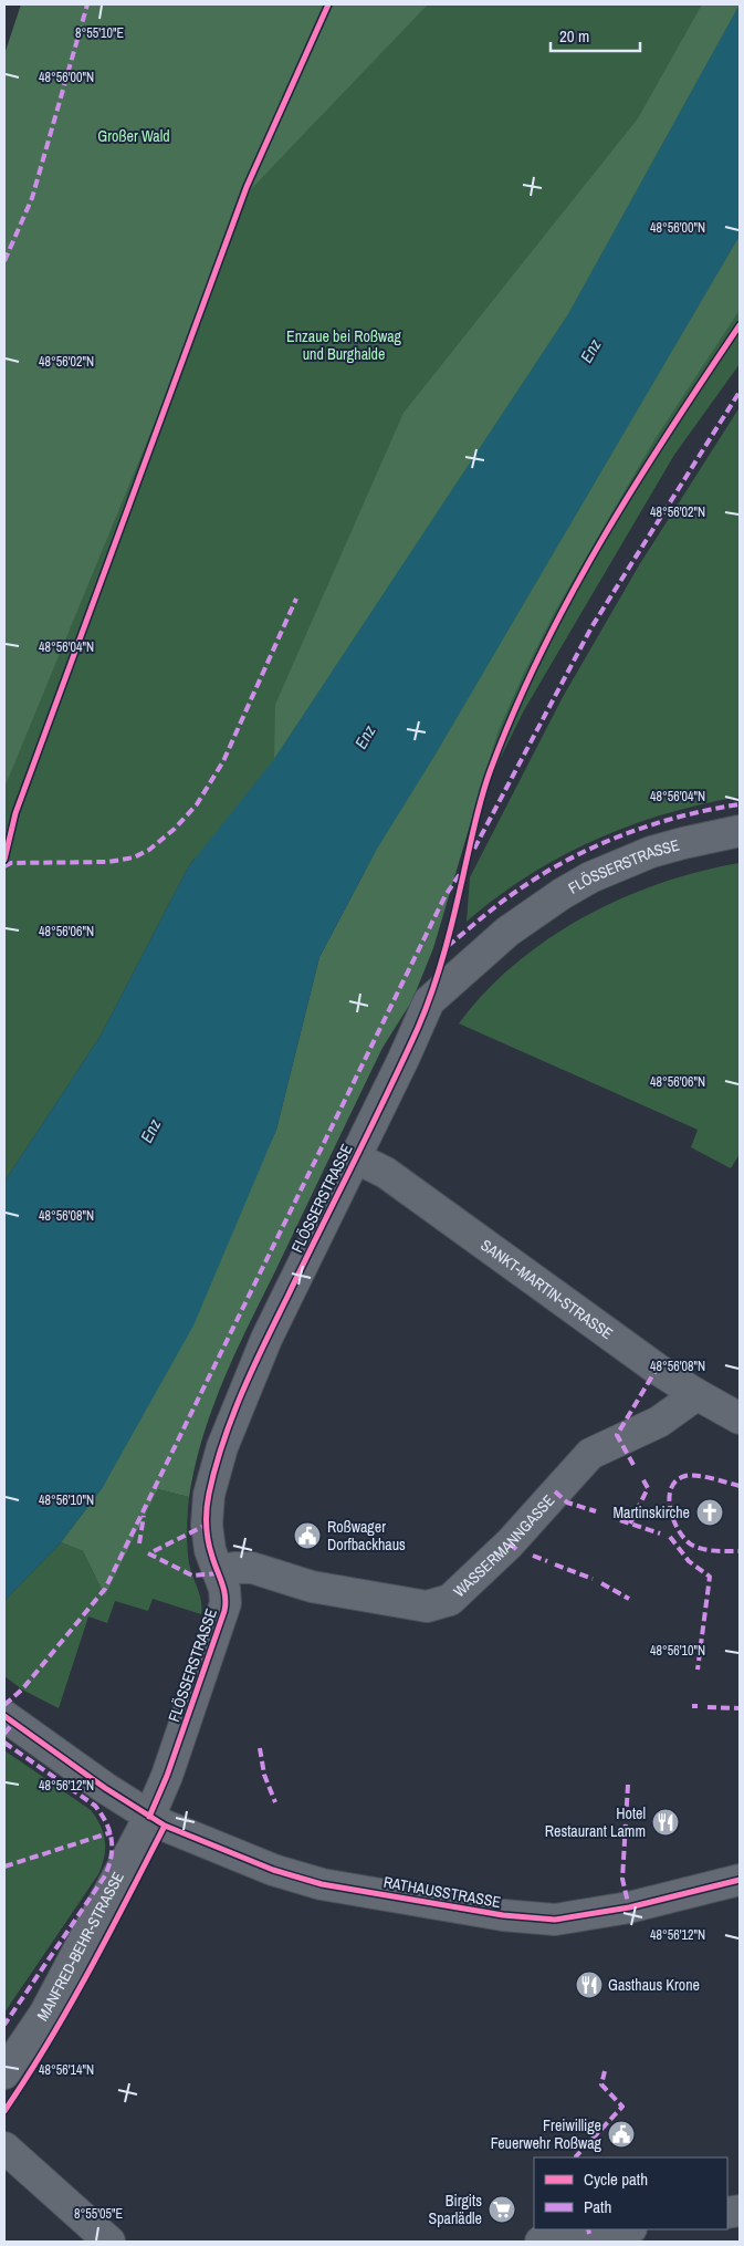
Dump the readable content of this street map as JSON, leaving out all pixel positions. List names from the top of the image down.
{
  "streets": {
    "street": [
      "FLÖSSERSTRASSE",
      "SANKT-MARTIN-STRASSE",
      "WASSERMANNGASSE",
      "RATHAUSSTRASSE",
      "MANFRED-BEHR-STRASSE"
    ]
  },
  "crossings": [
    ["FLÖSSERSTRASSE", "SANKT-MARTIN-STRASSE"],
    ["FLÖSSERSTRASSE", "WASSERMANNGASSE"],
    ["FLÖSSERSTRASSE", "RATHAUSSTRASSE"],
    ["FLÖSSERSTRASSE", "MANFRED-BEHR-STRASSE"],
    ["SANKT-MARTIN-STRASSE", "WASSERMANNGASSE"],
    ["RATHAUSSTRASSE", "MANFRED-BEHR-STRASSE"]
  ],
  "water": ["Enz"],
  "parks": ["Großer Wald", "Enzaue bei Roßwag und Burghalde"],
  "places": {
    "church": ["Martinskirche"],
    "public building": ["Roßwager Dorfbackhaus", "Freiwillige Feuerwehr Roßwag"],
    "restaurant": ["Hotel Restaurant Lamm", "Gasthaus Krone"],
    "supermarket": ["Birgits Sparlädle"]
  },
  "legend": ["Cycle path", "Path"],
  "scale_bar": "20 m",
  "coordinates": [
    "8°55'10\"E",
    "48°56'00\"N",
    "48°56'02\"N",
    "48°56'04\"N",
    "48°56'06\"N",
    "48°56'08\"N",
    "48°56'10\"N",
    "48°56'12\"N",
    "48°56'14\"N",
    "8°55'05\"E"
  ]
}
